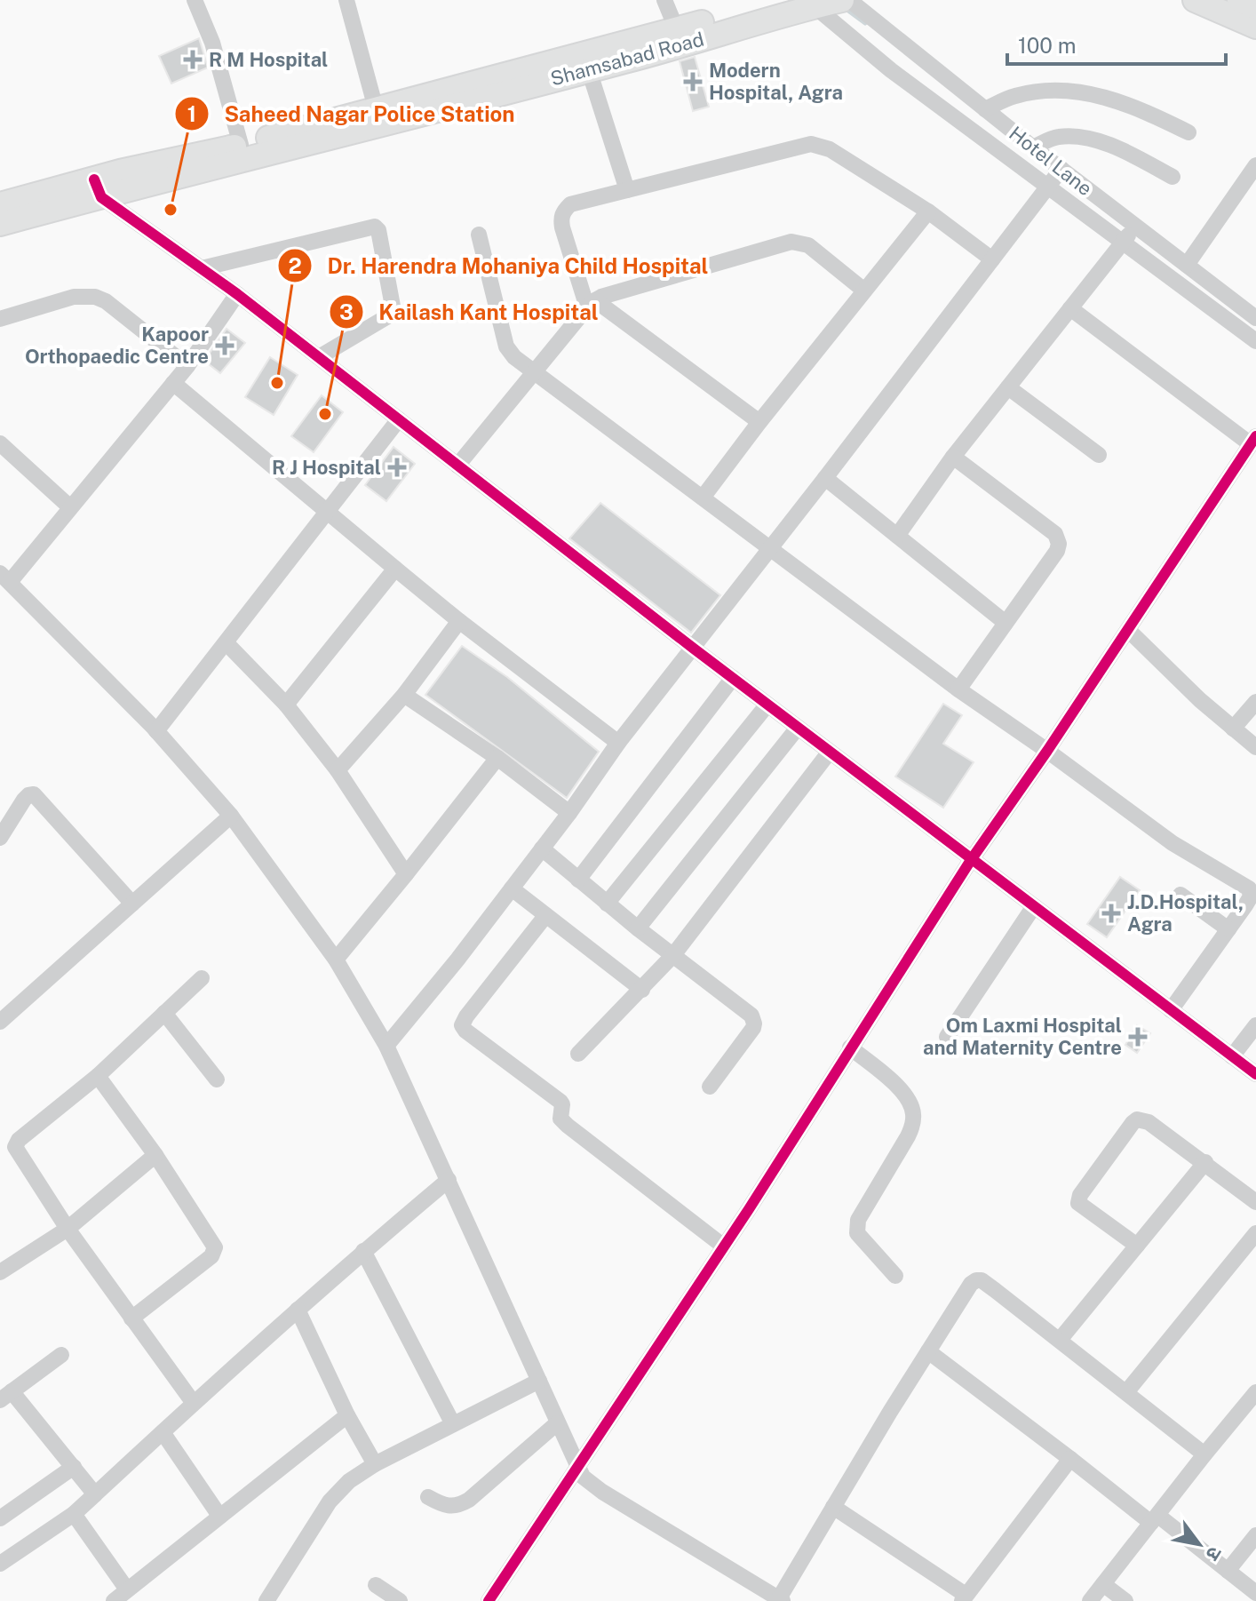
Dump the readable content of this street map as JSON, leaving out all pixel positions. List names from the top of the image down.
{
  "streets": {
    "main road": ["Shamsabad Road"],
    "street": ["Hotel Lane"]
  },
  "places": {
    "health": [
      "R M Hospital",
      "Modern Hospital, Agra",
      "Kapoor Orthopaedic Centre",
      "R J Hospital",
      "J.D.Hospital, Agra",
      "Om Laxmi Hospital and Maternity Centre"
    ],
    "other": ["Saheed Nagar Police Station", "Dr. Harendra Mohaniya Child Hospital", "Kailash Kant Hospital"]
  },
  "scale_bar": "100 m",
  "north": "bottom right"
}
